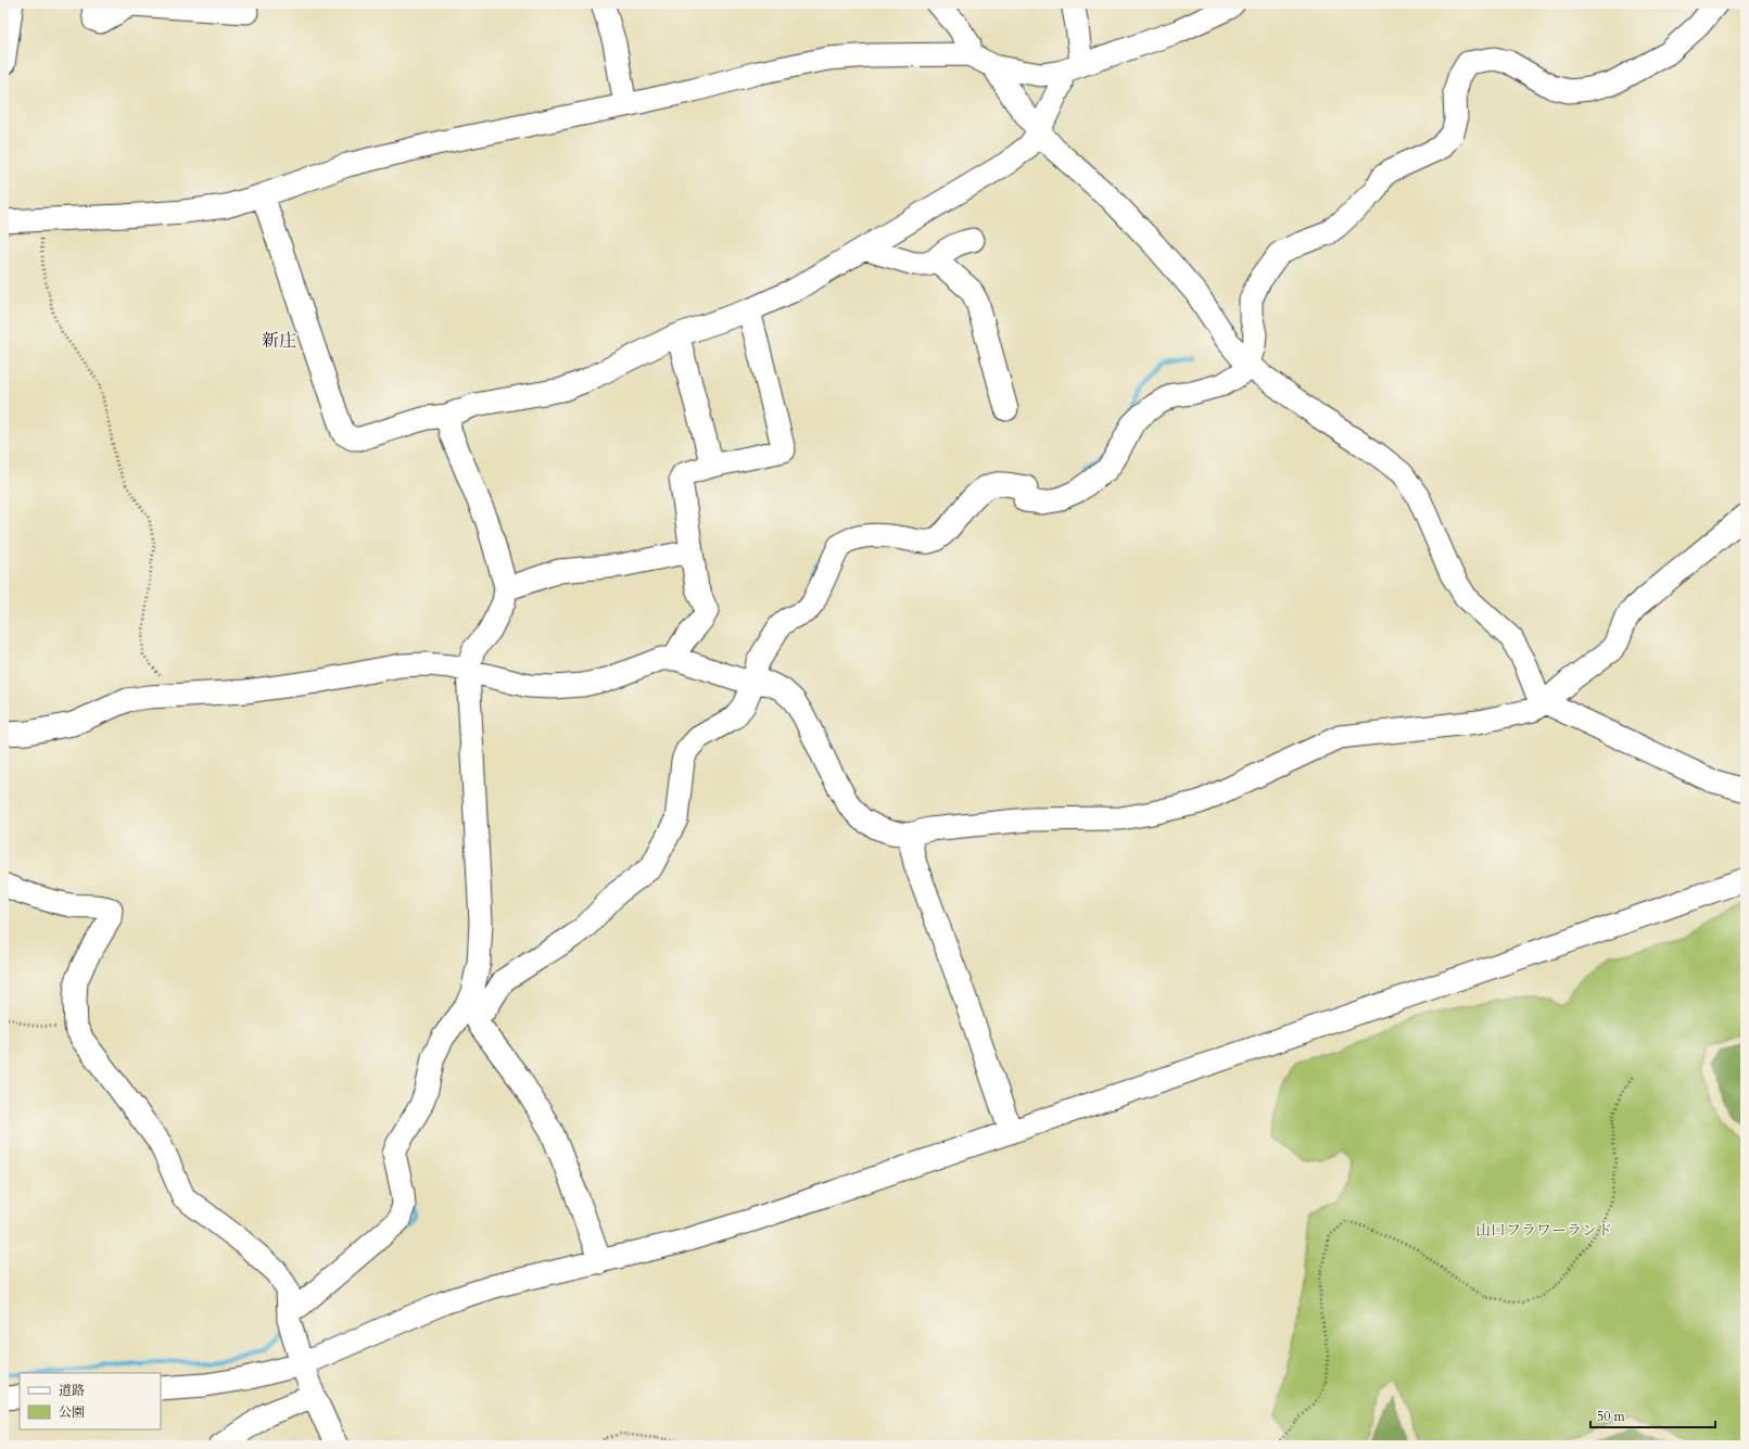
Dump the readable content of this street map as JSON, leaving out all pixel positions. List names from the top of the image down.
{
  "districts": ["新庄"],
  "parks": ["山口フラワーランド"],
  "legend": ["道路", "公園"],
  "scale_bar": "50 m"
}
